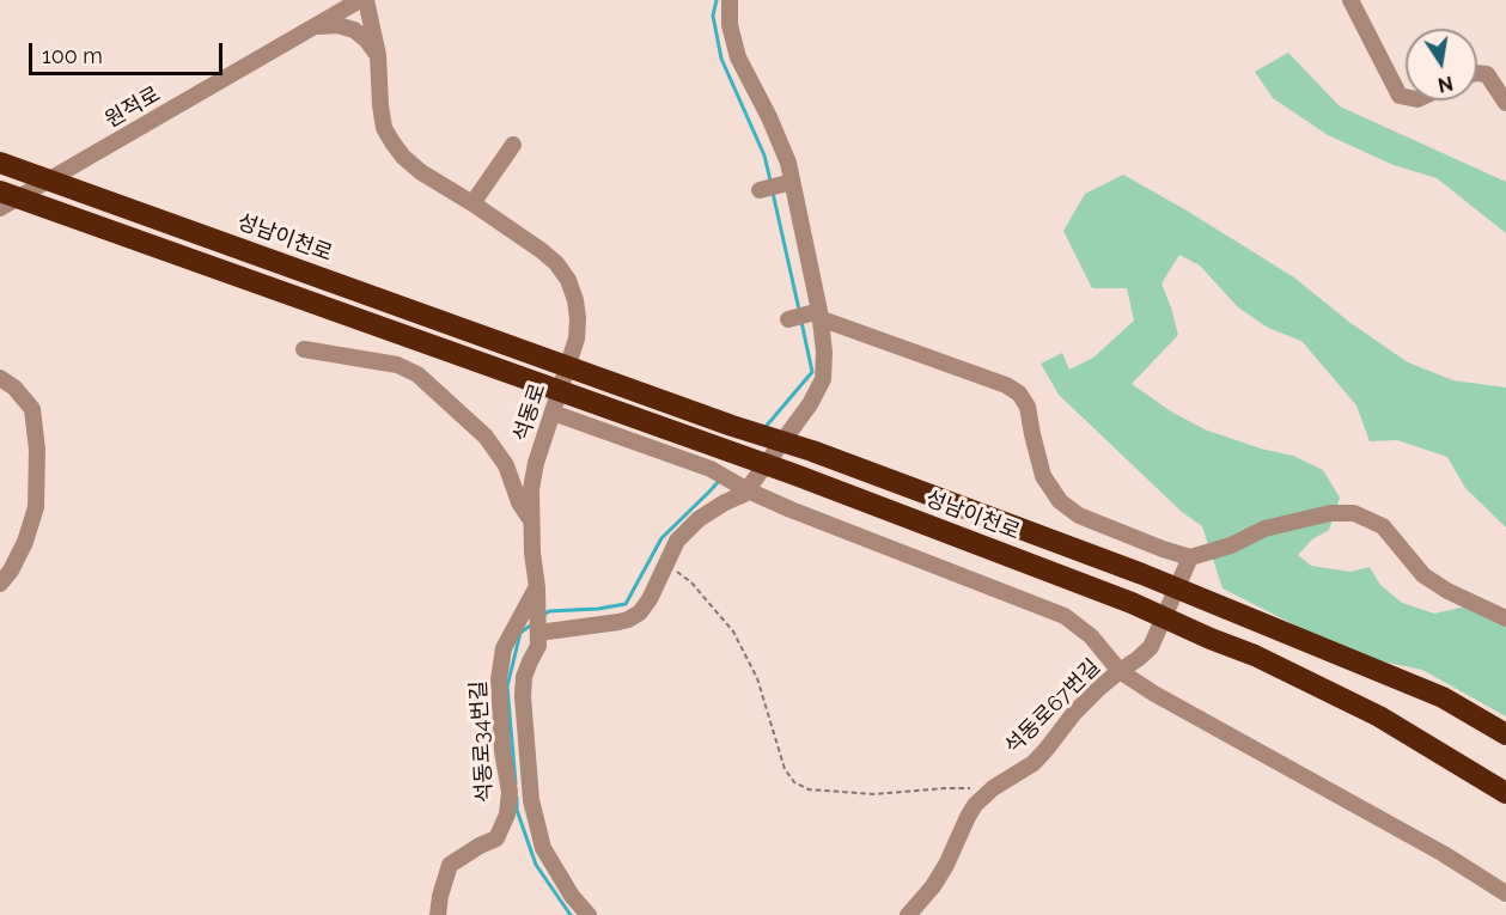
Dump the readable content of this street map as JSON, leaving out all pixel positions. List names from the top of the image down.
{
  "streets": {
    "highway": ["성남이천로"],
    "street": [
      "원적로",
      "석동로",
      "석동로67번길",
      "석동로34번길"
    ]
  },
  "crossings": [
    ["석동로", "석동로34번길"]
  ],
  "scale_bar": "100 m",
  "north": "bottom"
}
